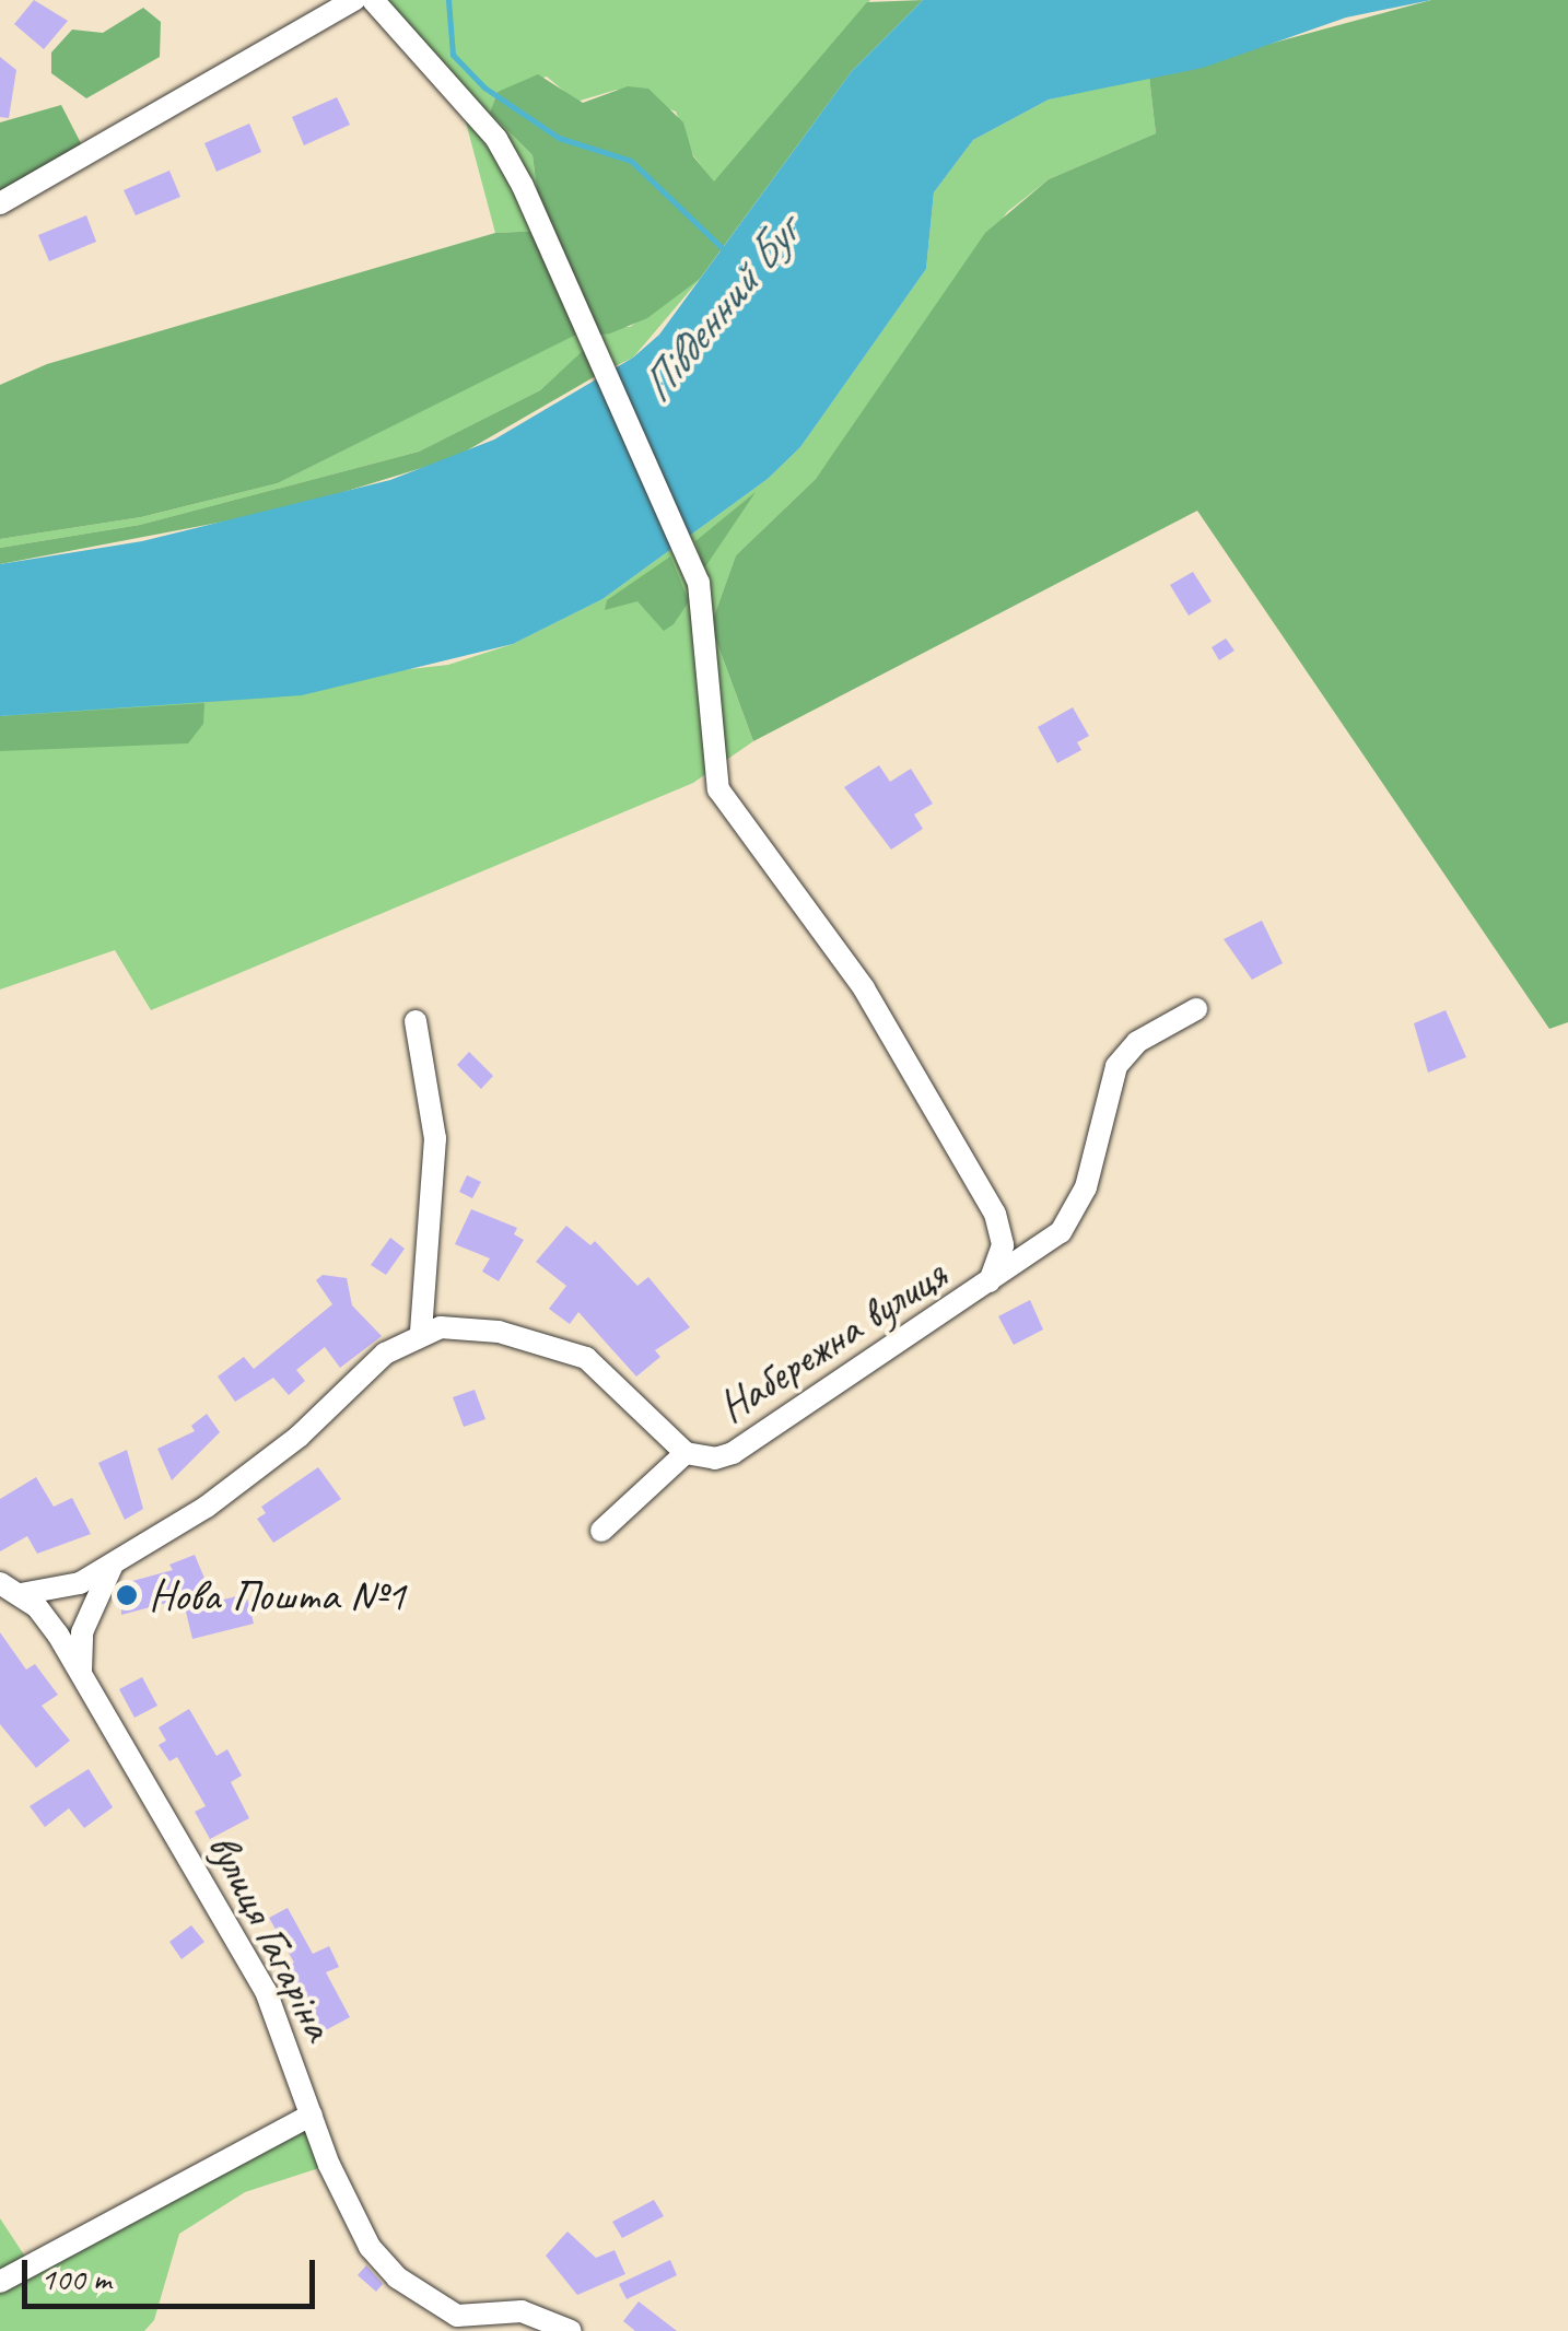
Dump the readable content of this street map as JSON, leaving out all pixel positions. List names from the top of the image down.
{
  "streets": {
    "street": ["Набережна вулиця", "вулиця Гагаріна"]
  },
  "water": ["Південний Буг"],
  "places": ["Нова Пошта №1"],
  "scale_bar": "100 m"
}
